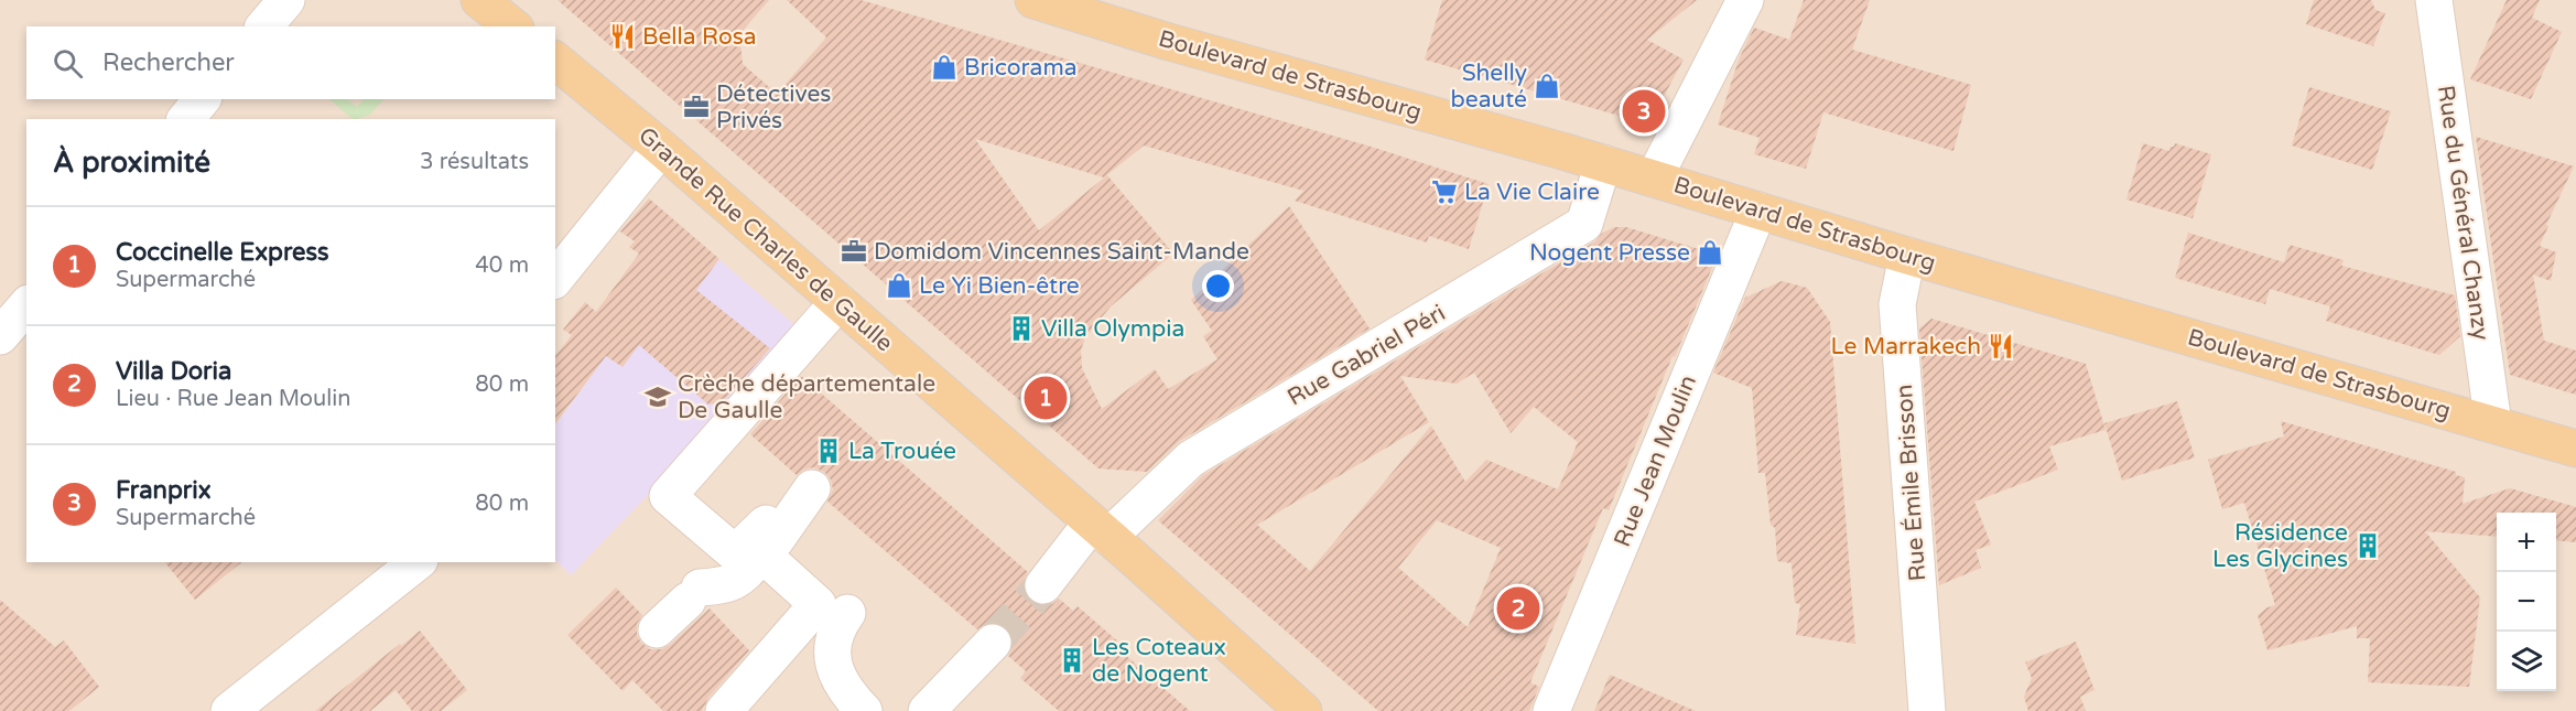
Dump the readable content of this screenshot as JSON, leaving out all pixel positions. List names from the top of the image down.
{
  "streets": {
    "main road": ["Boulevard de Strasbourg", "Grande Rue Charles de Gaulle"],
    "street": [
      "Rue du Général Chanzy",
      "Rue Gabriel Péri",
      "Rue Jean Moulin",
      "Rue Émile Brisson"
    ]
  },
  "crossings": [
    ["Boulevard de Strasbourg", "Rue du Général Chanzy"],
    ["Boulevard de Strasbourg", "Rue Gabriel Péri"],
    ["Boulevard de Strasbourg", "Rue Jean Moulin"],
    ["Boulevard de Strasbourg", "Rue Émile Brisson"],
    ["Grande Rue Charles de Gaulle", "Rue Gabriel Péri"]
  ],
  "places": {
    "restaurant": ["Bella Rosa", "Le Marrakech"],
    "shop": [
      "Bricorama",
      "Shelly beauté",
      "Nogent Presse",
      "Le Yi Bien-être"
    ],
    "office": ["Détectives Privés", "Domidom Vincennes Saint-Mande"],
    "supermarket": ["La Vie Claire"],
    "building": [
      "Villa Olympia",
      "La Trouée",
      "Résidence Les Glycines",
      "Les Coteaux de Nogent"
    ],
    "school or university": ["Crèche départementale De Gaulle"]
  },
  "page": {
    "search": "Rechercher",
    "pins": ["3", "1", "2"],
    "heading": ["À proximité", "3 résultats"],
    "list": [
      {
        "mark": "1",
        "name": "Coccinelle Express",
        "note": "Supermarché",
        "value": "40 m"
      },
      {
        "mark": "2",
        "name": "Villa Doria",
        "note": "Lieu · Rue Jean Moulin",
        "value": "80 m"
      },
      {
        "mark": "3",
        "name": "Franprix",
        "note": "Supermarché",
        "value": "80 m"
      }
    ],
    "map_buttons": ["+", "−"]
  }
}
